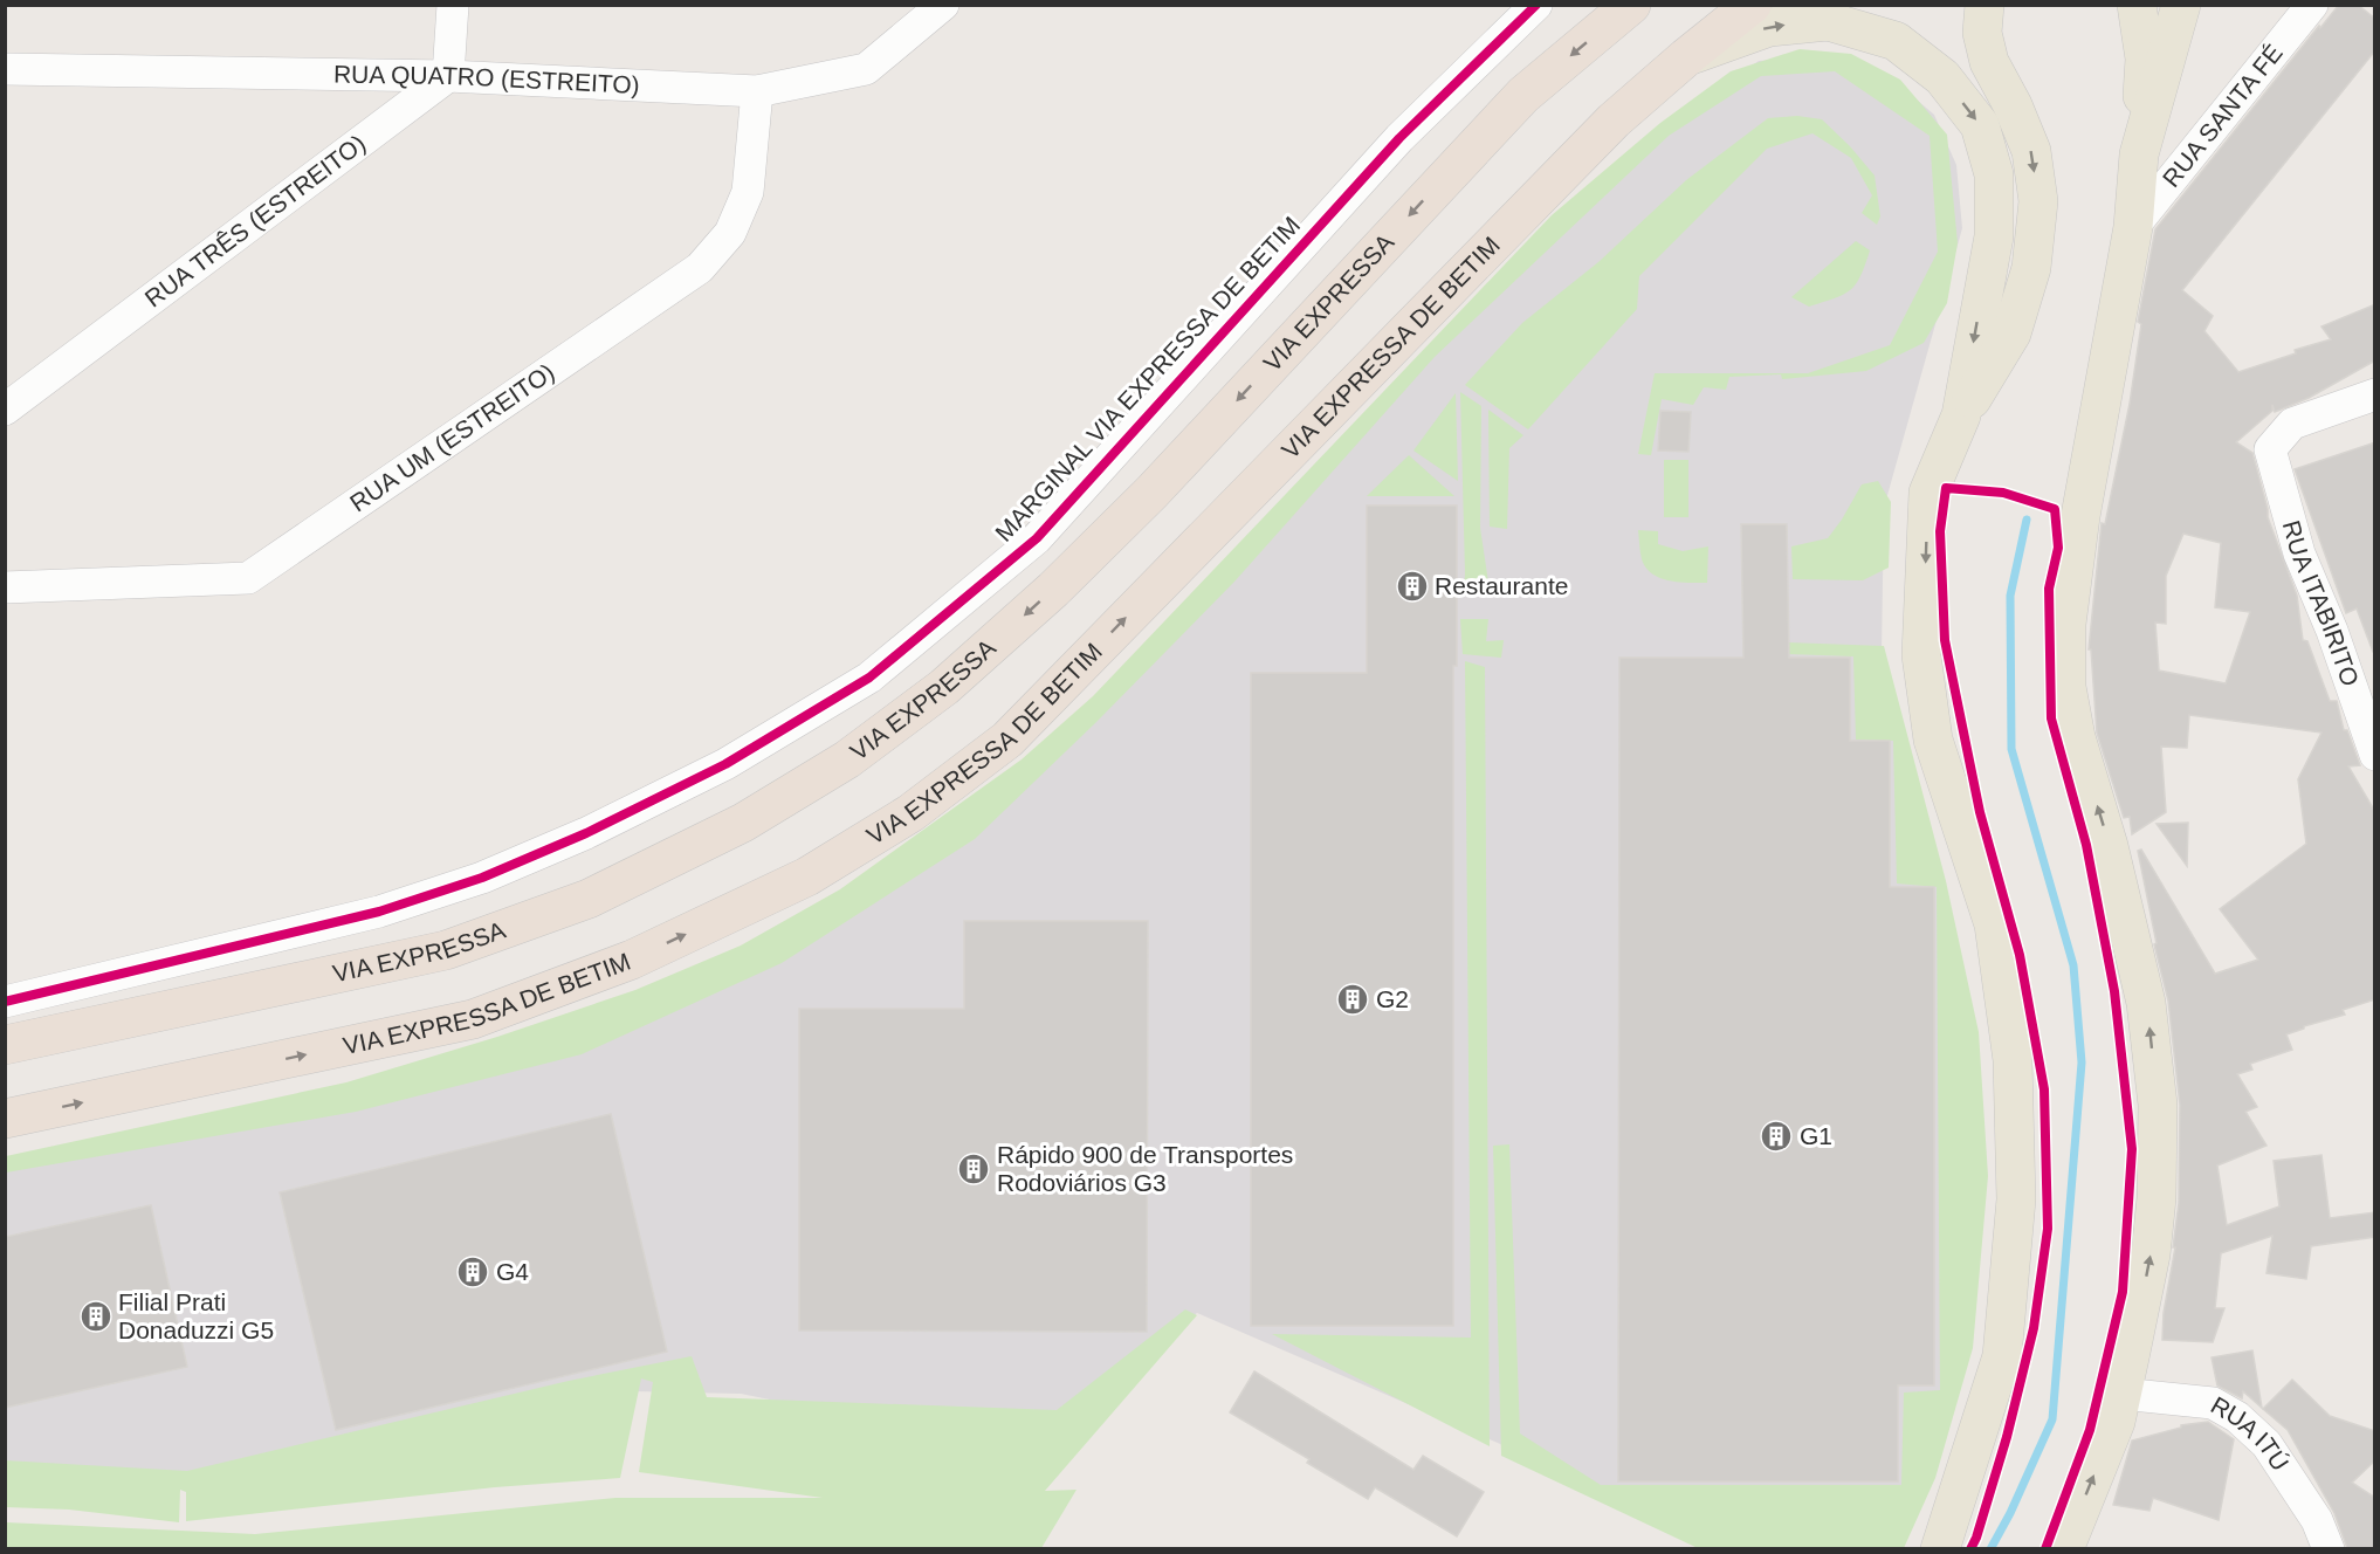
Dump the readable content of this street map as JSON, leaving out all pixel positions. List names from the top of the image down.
{
  "streets": {
    "highway": ["VIA EXPRESSA", "VIA EXPRESSA DE BETIM"],
    "street": [
      "RUA QUATRO (ESTREITO)",
      "RUA SANTA FÉ",
      "RUA TRÊS (ESTREITO)",
      "MARGINAL VIA EXPRESSA DE BETIM",
      "RUA UM (ESTREITO)",
      "RUA ITABIRITO",
      "RUA ITÚ"
    ]
  },
  "crossings": [
    ["RUA QUATRO (ESTREITO)", "RUA TRÊS (ESTREITO)"],
    ["RUA QUATRO (ESTREITO)", "RUA UM (ESTREITO)"]
  ],
  "one_way": ["VIA EXPRESSA", "VIA EXPRESSA DE BETIM"],
  "places": {
    "building": [
      "Restaurante",
      "G2",
      "G1",
      "Rápido 900 de Transportes Rodoviários G3",
      "G4",
      "Filial Prati Donaduzzi G5"
    ]
  }
}
